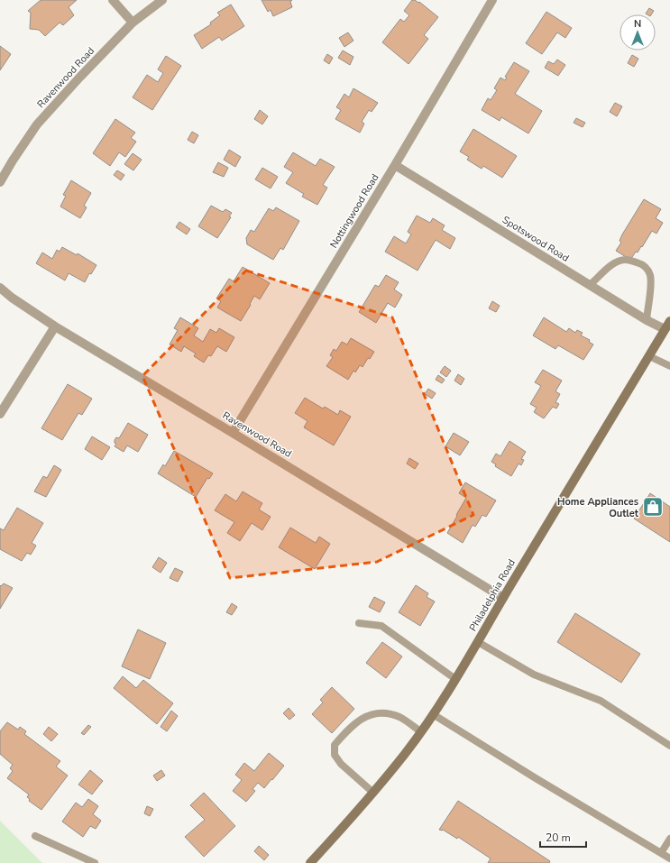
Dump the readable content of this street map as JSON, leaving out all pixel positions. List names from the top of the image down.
{
  "streets": {
    "main road": ["Philadelphia Road"],
    "street": ["Ravenwood Road", "Nottingwood Road", "Spotswood Road"]
  },
  "crossings": [
    ["Ravenwood Road", "Nottingwood Road"],
    ["Ravenwood Road", "Philadelphia Road"],
    ["Nottingwood Road", "Spotswood Road"],
    ["Spotswood Road", "Philadelphia Road"]
  ],
  "places": {
    "shop": ["Home Appliances Outlet"]
  },
  "scale_bar": "20 m",
  "north": "top"
}
